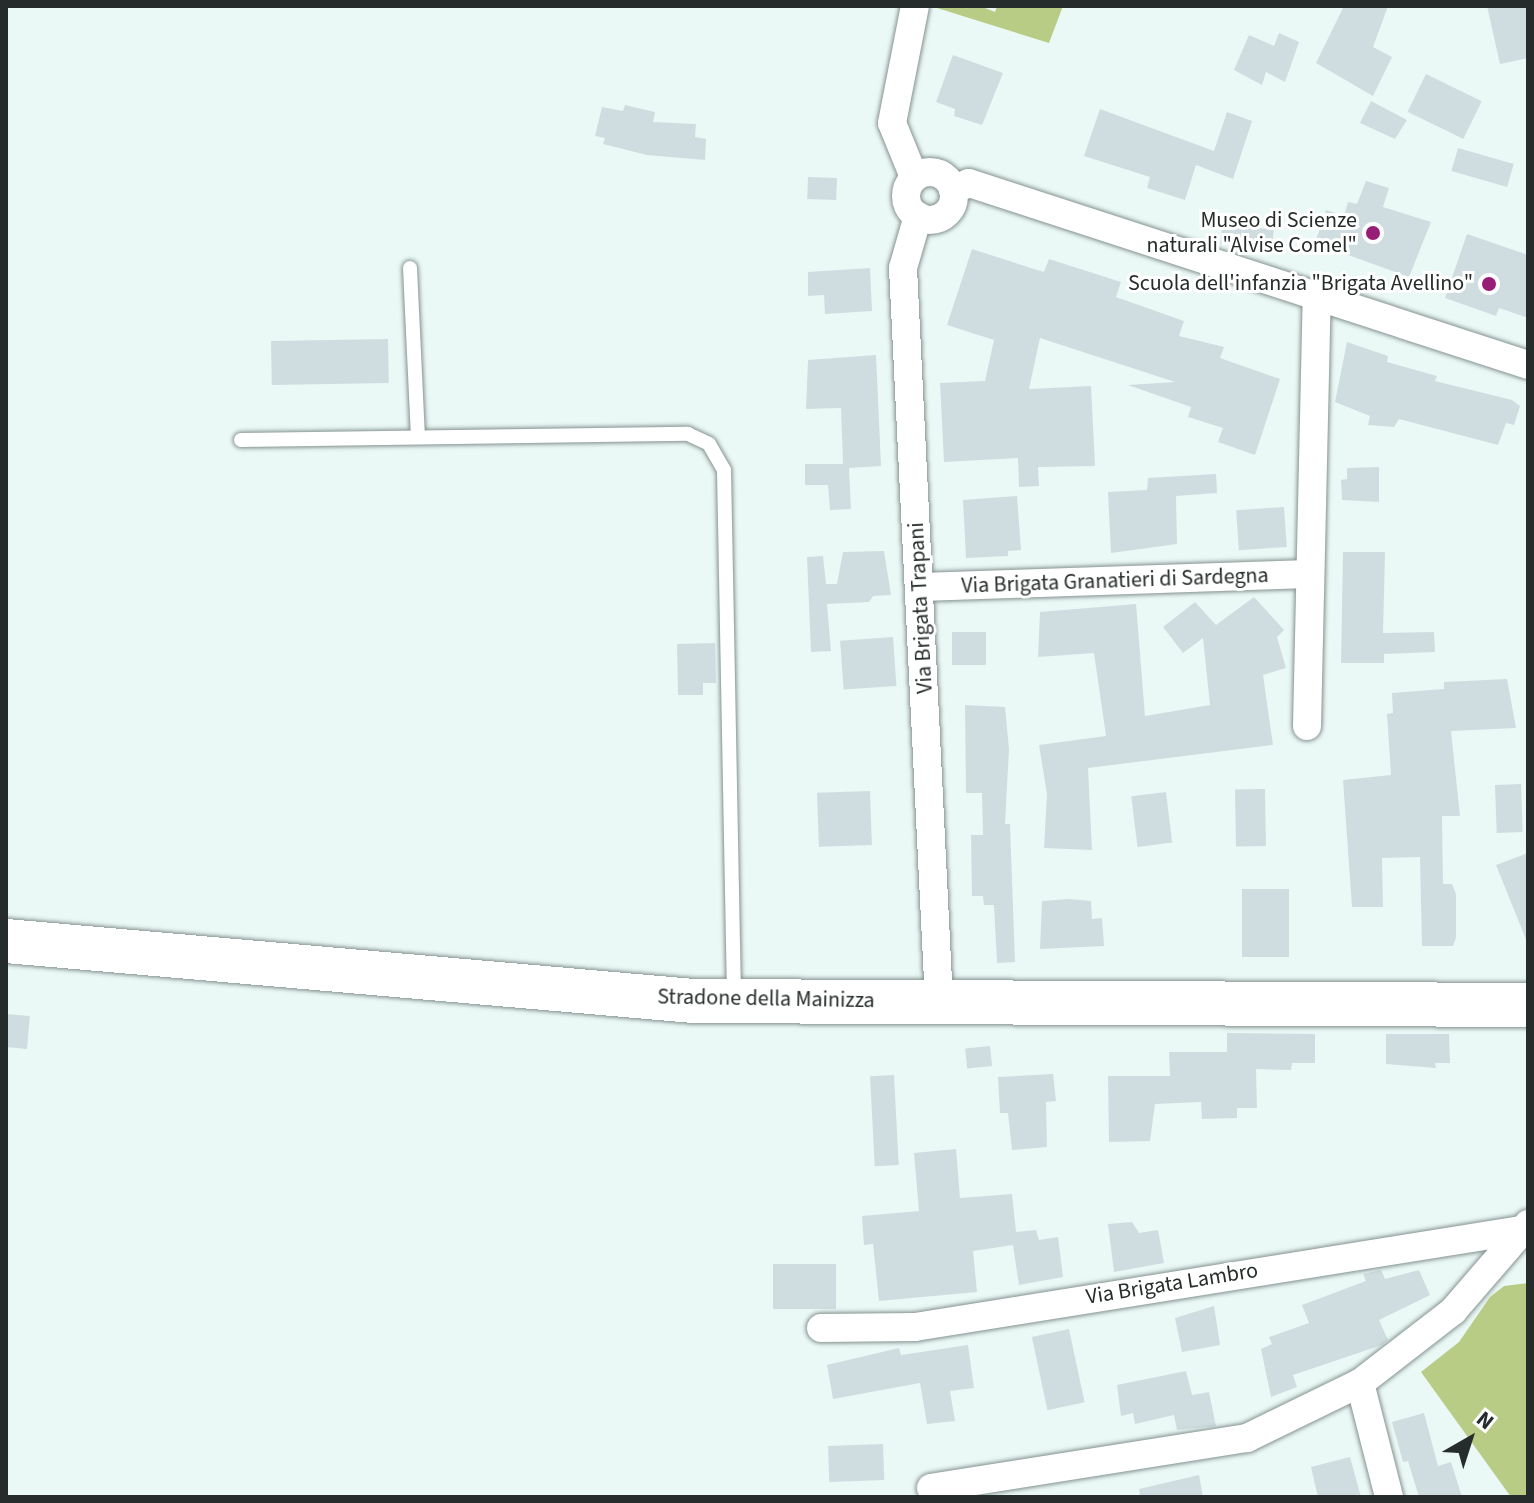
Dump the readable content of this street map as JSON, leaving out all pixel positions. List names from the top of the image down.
{
  "streets": {
    "main road": ["Stradone della Mainizza"],
    "street": ["Via Brigata Granatieri di Sardegna", "Via Brigata Trapani", "Via Brigata Lambro"]
  },
  "crossings": [
    ["Via Brigata Granatieri di Sardegna", "Via Brigata Trapani"],
    ["Via Brigata Trapani", "Stradone della Mainizza"]
  ],
  "places": ["Museo di Scienze naturali \"Alvise Comel\"", "Scuola dell'infanzia \"Brigata Avellino\""],
  "north": "top right"
}
